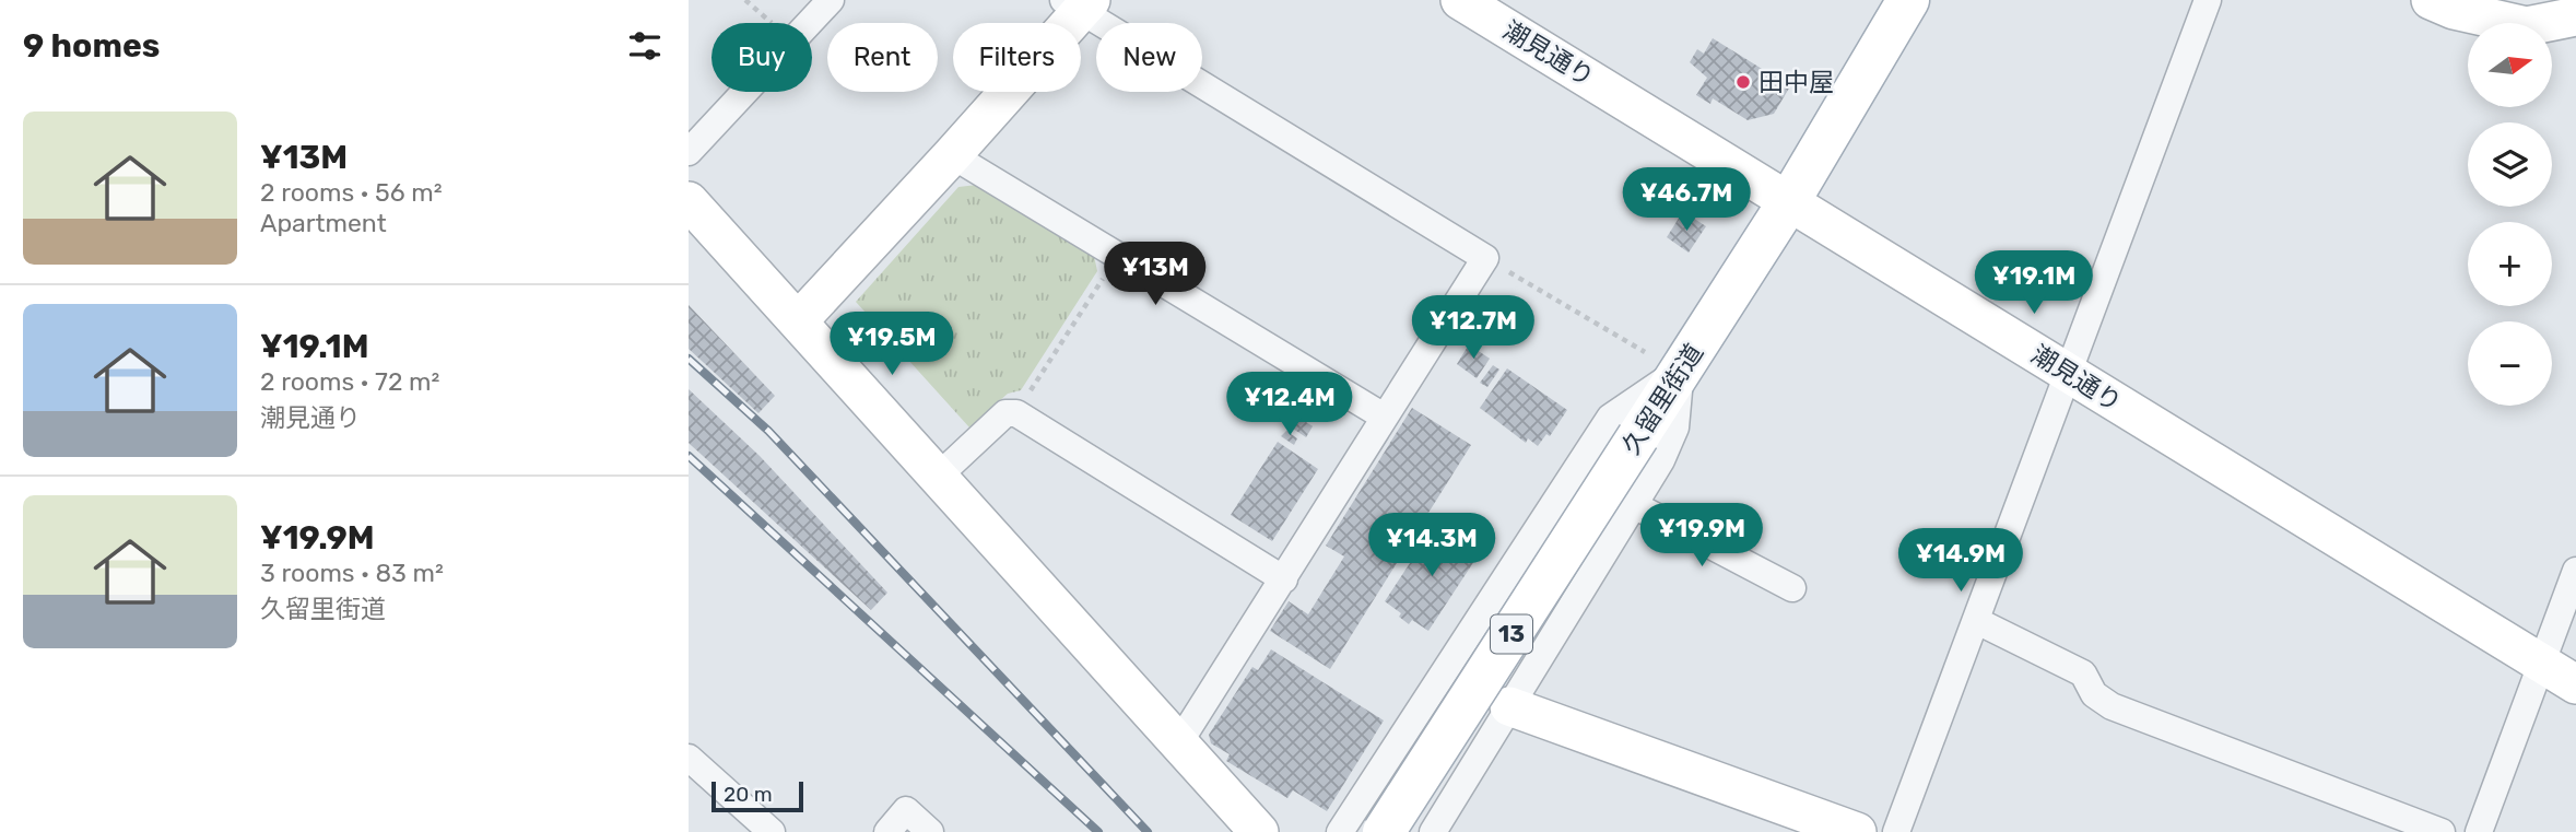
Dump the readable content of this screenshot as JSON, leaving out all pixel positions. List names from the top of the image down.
{
  "streets": {
    "main road": ["久留里街道", "13"],
    "street": ["潮見通り"]
  },
  "crossings": [
    ["潮見通り", "久留里街道"]
  ],
  "places": ["田中屋"],
  "scale_bar": "20 m",
  "north": "right",
  "page": {
    "heading": "9 homes",
    "map_buttons": ["+", "−"],
    "chip": [
      "Buy",
      "Rent",
      "Filters",
      "New"
    ],
    "list": [
      {
        "name": "¥13M",
        "note": "2 rooms · 56 m² · Apartment"
      },
      {
        "name": "¥19.1M",
        "note": "2 rooms · 72 m² · 潮見通り"
      },
      {
        "name": "¥19.9M",
        "note": "3 rooms · 83 m² · 久留里街道"
      }
    ],
    "price": [
      "¥46.7M",
      "¥13M",
      "¥19.1M",
      "¥12.7M",
      "¥19.5M",
      "¥12.4M",
      "¥19.9M",
      "¥14.3M",
      "¥14.9M"
    ],
    "scale": "20 m"
  }
}
